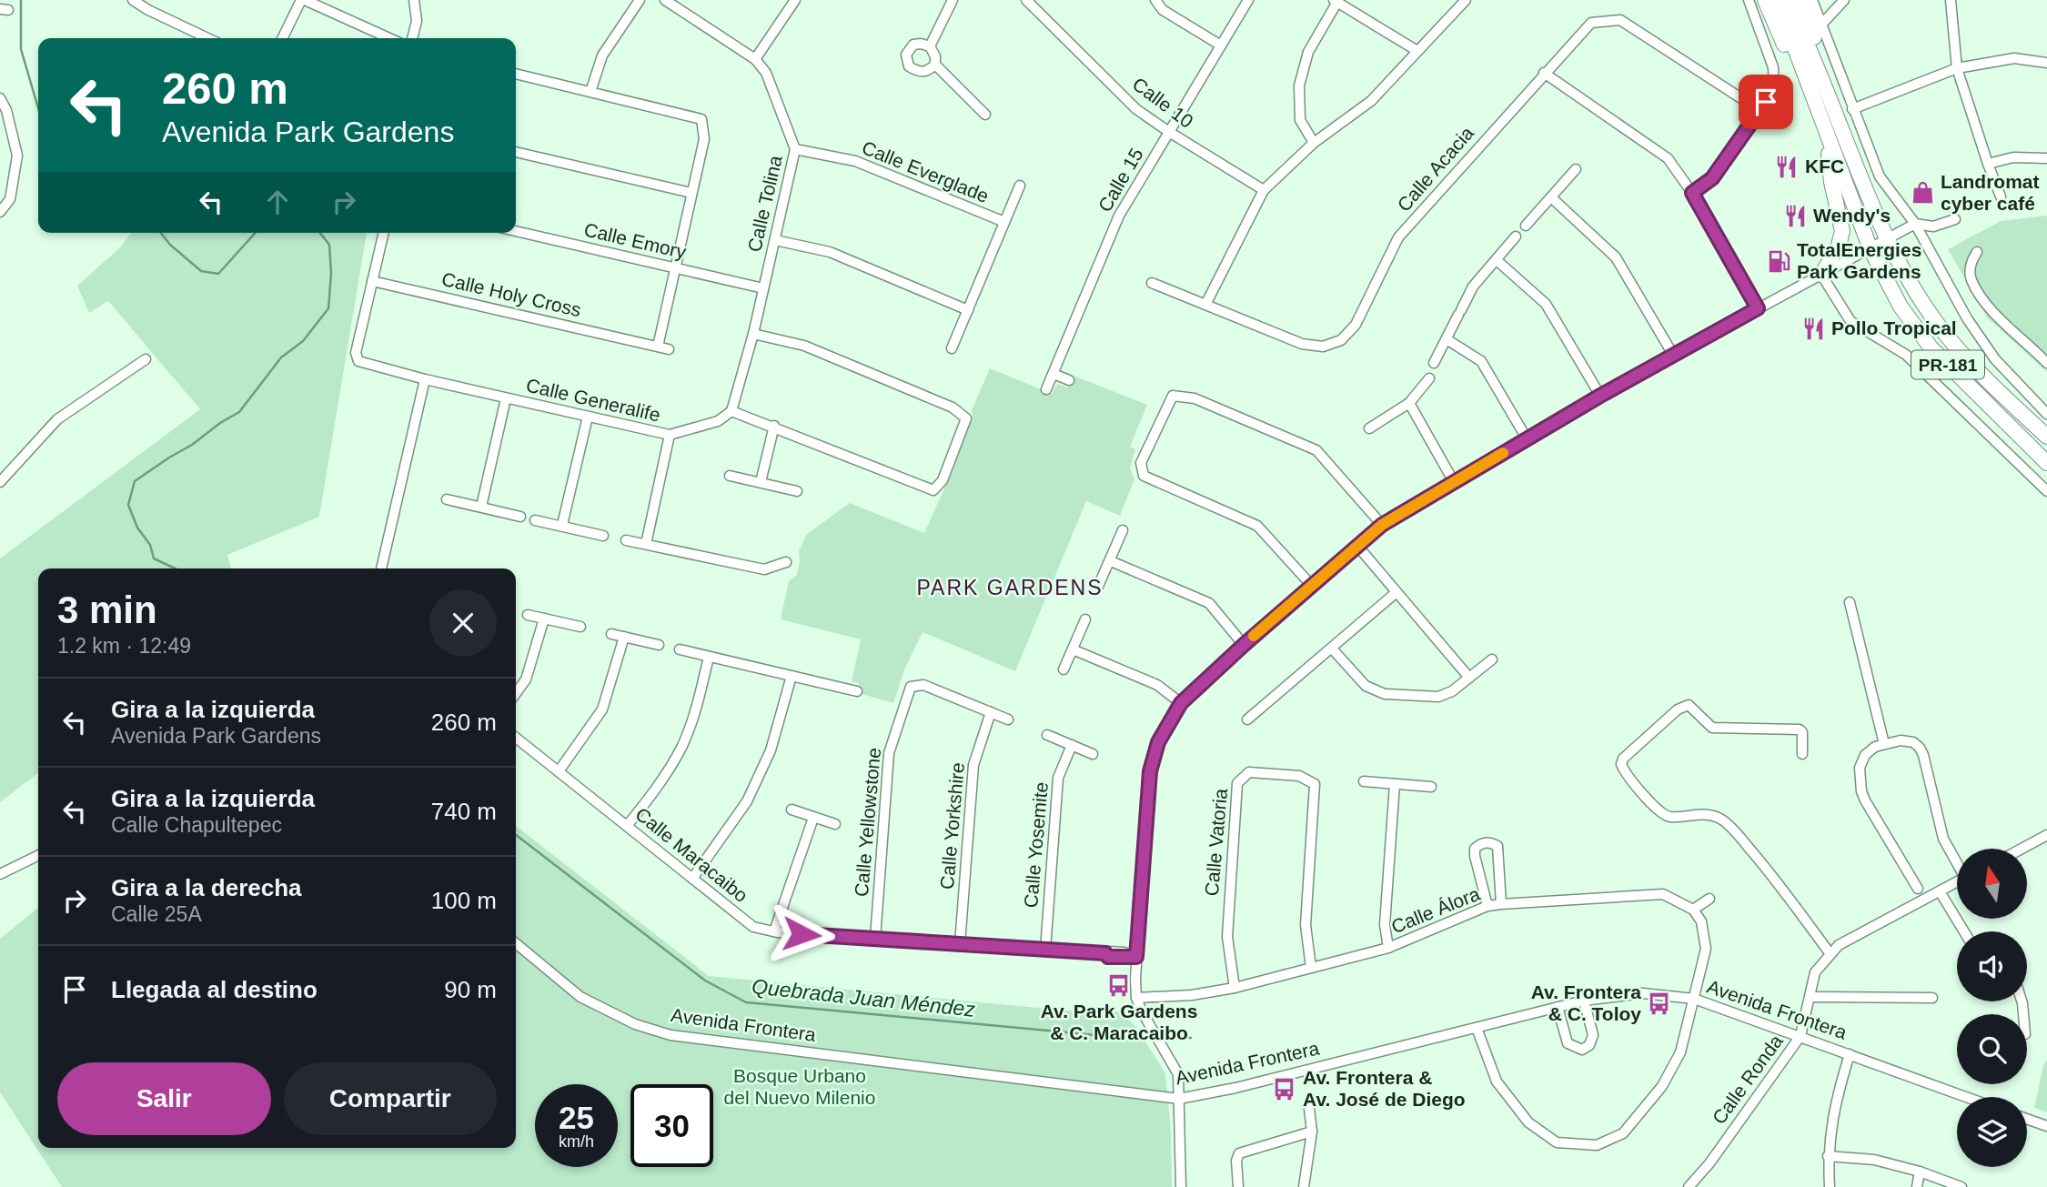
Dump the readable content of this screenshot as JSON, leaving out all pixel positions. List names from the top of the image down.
{
  "streets": {
    "highway": ["PR-181"],
    "street": [
      "Calle 10",
      "Calle Acacia",
      "Calle Everglade",
      "Calle 15",
      "Calle Tolina",
      "Calle Emory",
      "Calle Holy Cross",
      "Calle Generalife",
      "Calle Yellowstone",
      "Calle Yorkshire",
      "Calle Vatoria",
      "Calle Yosemite",
      "Calle Maracaibo",
      "Calle Álora",
      "Avenida Frontera",
      "Calle Ronda"
    ]
  },
  "crossings": [
    ["Calle 10", "Calle 15"],
    ["Calle Everglade", "Calle Tolina"],
    ["Calle Tolina", "Calle Emory"],
    ["Calle Tolina", "Calle Generalife"],
    ["Calle Holy Cross", "Calle Generalife"],
    ["Calle Yellowstone", "Calle Yorkshire"],
    ["Calle Yellowstone", "Calle Maracaibo"],
    ["Calle Yorkshire", "Calle Maracaibo"],
    ["Calle Vatoria", "Calle Álora"],
    ["Calle Yosemite", "Calle Maracaibo"],
    ["Avenida Frontera", "Calle Ronda"]
  ],
  "districts": ["PARK GARDENS"],
  "water": ["Quebrada Juan Méndez"],
  "parks": ["Bosque Urbano del Nuevo Milenio"],
  "places": {
    "restaurant": ["KFC", "Wendy's", "Pollo Tropical"],
    "shop": ["Landromat cyber café"],
    "fuel station": ["TotalEnergies Park Gardens"],
    "bus stop": ["Av. Park Gardens & C. Maracaibo", "Av. Frontera & C. Toloy", "Av. Frontera & Av. José de Diego"]
  },
  "north": "top",
  "page": {
    "turn": ["260 m", "Avenida Park Gardens"],
    "heading": ["3 min", "1.2 km · 12:49"],
    "list": [
      {
        "name": "Gira a la izquierda",
        "note": "Avenida Park Gardens",
        "value": "260 m"
      },
      {
        "name": "Gira a la izquierda",
        "note": "Calle Chapultepec",
        "value": "740 m"
      },
      {
        "name": "Gira a la derecha",
        "note": "Calle 25A",
        "value": "100 m"
      },
      {
        "name": "Llegada al destino",
        "value": "90 m"
      }
    ],
    "buttons": ["Salir", "Compartir"],
    "speed": "25 km/h",
    "limit": "30"
  }
}
